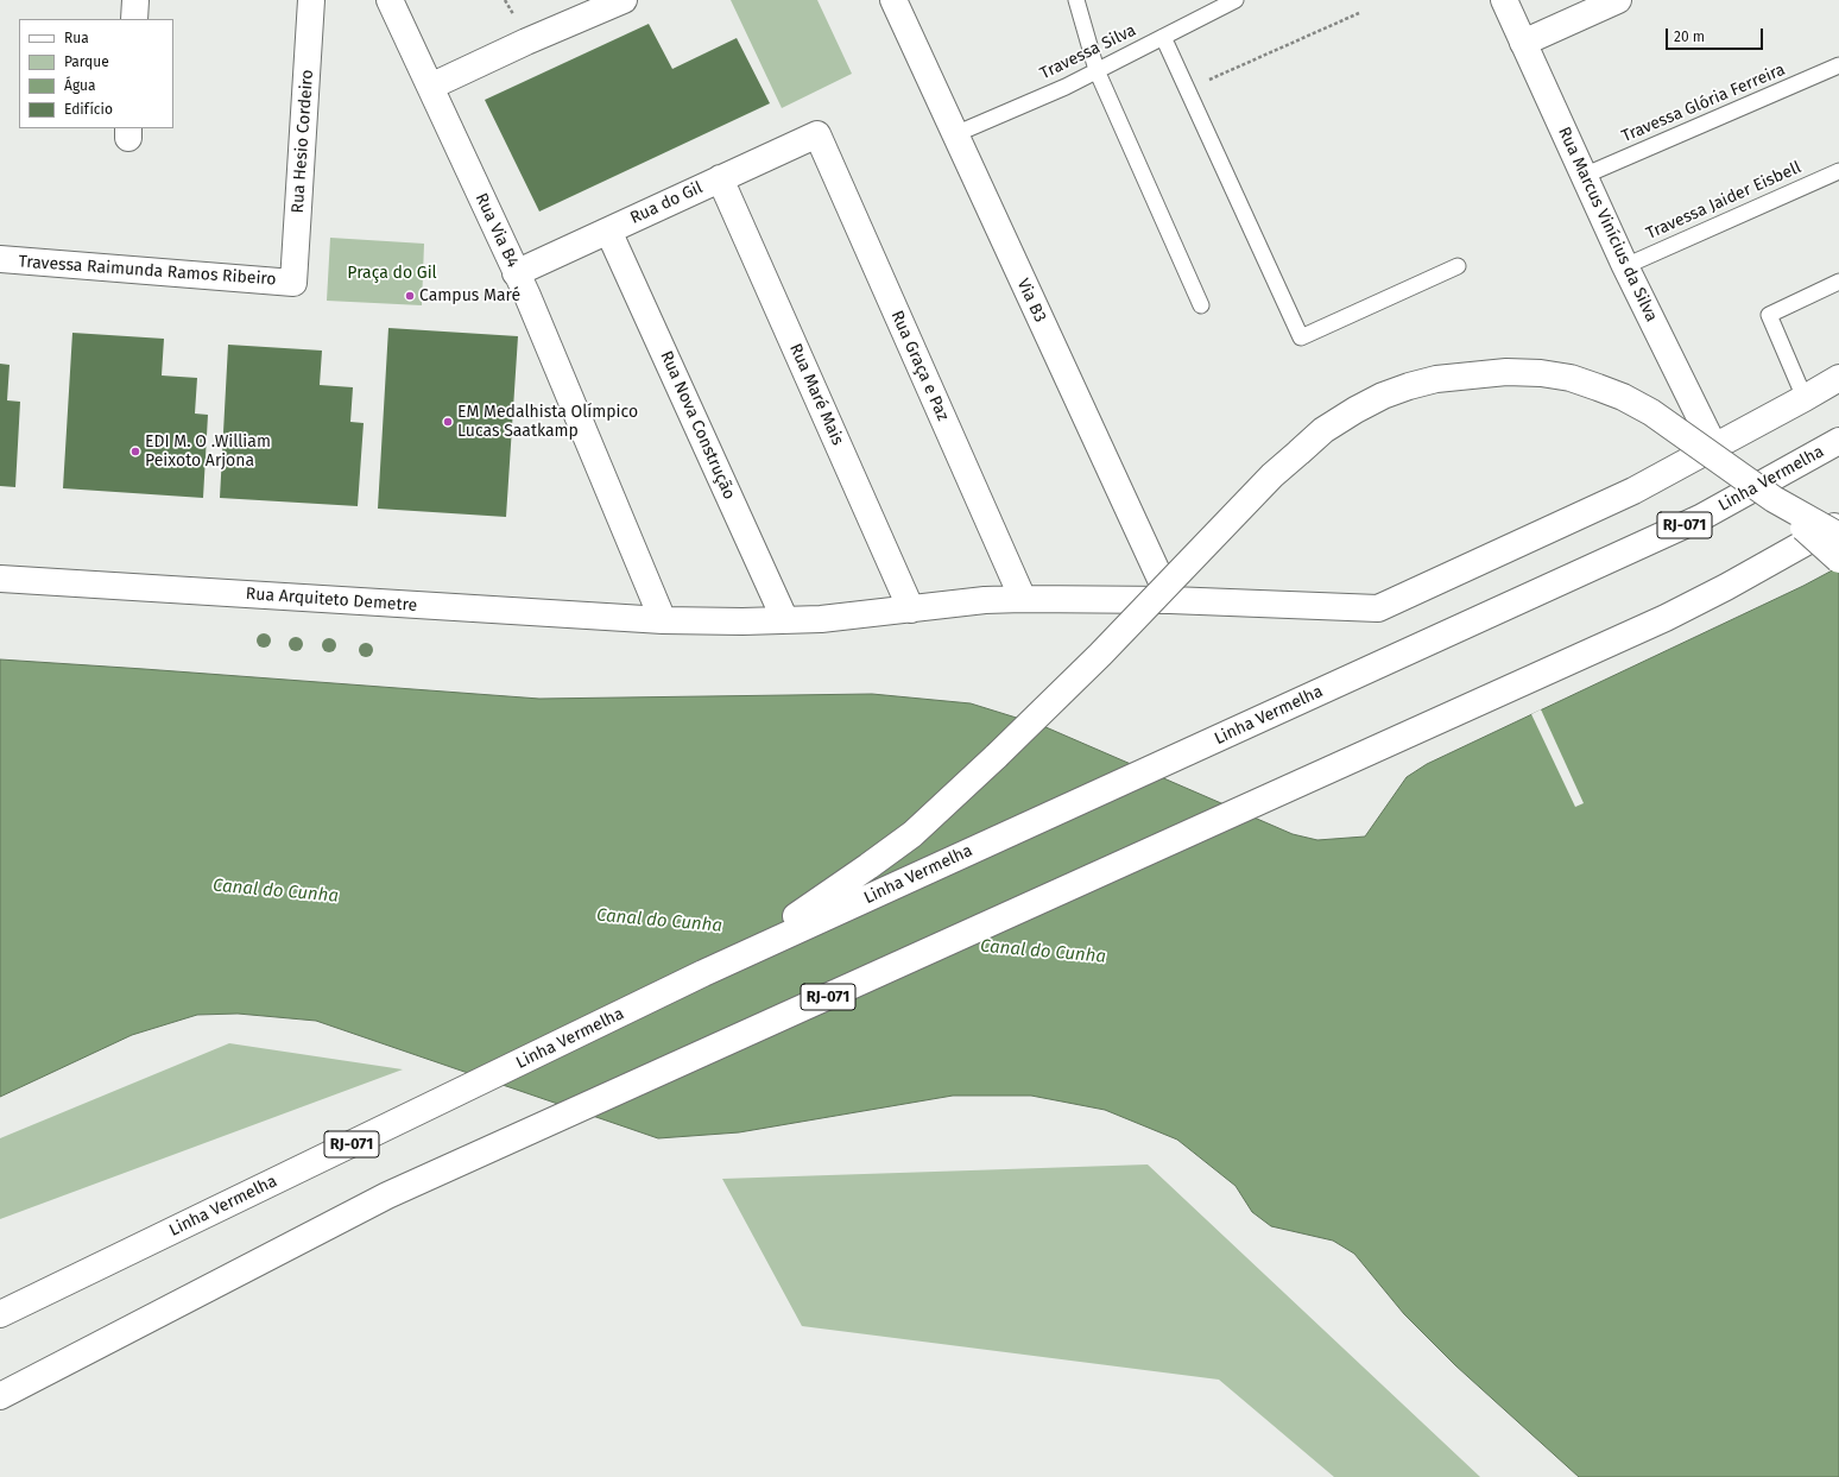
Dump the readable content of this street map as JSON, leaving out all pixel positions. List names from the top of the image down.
{
  "streets": {
    "main road": [
      "Rua Hesio Cordeiro",
      "Rua do Gil",
      "Rua Marcus Vinícius da Silva",
      "Rua Via B4",
      "Travessa Raimunda Ramos Ribeiro",
      "Via B3",
      "Rua Graça e Paz",
      "Rua Maré Mais",
      "Rua Nova Construção",
      "Linha Vermelha",
      "RJ-071",
      "Rua Arquiteto Demetre"
    ],
    "lane": ["Travessa Silva", "Travessa Glória Ferreira", "Travessa Jaider Eisbell"]
  },
  "crossings": [
    ["Travessa Silva", "Via B3"],
    ["Travessa Glória Ferreira", "Rua Marcus Vinícius da Silva"],
    ["Rua Hesio Cordeiro", "Travessa Raimunda Ramos Ribeiro"],
    ["Travessa Jaider Eisbell", "Rua Marcus Vinícius da Silva"],
    ["Rua do Gil", "Rua Via B4"],
    ["Rua do Gil", "Rua Graça e Paz"],
    ["Rua do Gil", "Rua Maré Mais"],
    ["Rua do Gil", "Rua Nova Construção"],
    ["Rua Marcus Vinícius da Silva", "Rua Arquiteto Demetre"],
    ["Rua Via B4", "Rua Arquiteto Demetre"],
    ["Via B3", "Rua Arquiteto Demetre"],
    ["Rua Graça e Paz", "Rua Arquiteto Demetre"],
    ["Rua Maré Mais", "Rua Arquiteto Demetre"],
    ["Rua Nova Construção", "Rua Arquiteto Demetre"]
  ],
  "water": ["Canal do Cunha"],
  "parks": ["Praça do Gil"],
  "places": ["Campus Maré", "EM Medalhista Olímpico Lucas Saatkamp", "EDI M. O .William Peixoto Arjona"],
  "legend": [
    "Rua",
    "Parque",
    "Água",
    "Edifício"
  ],
  "scale_bar": "20 m"
}
